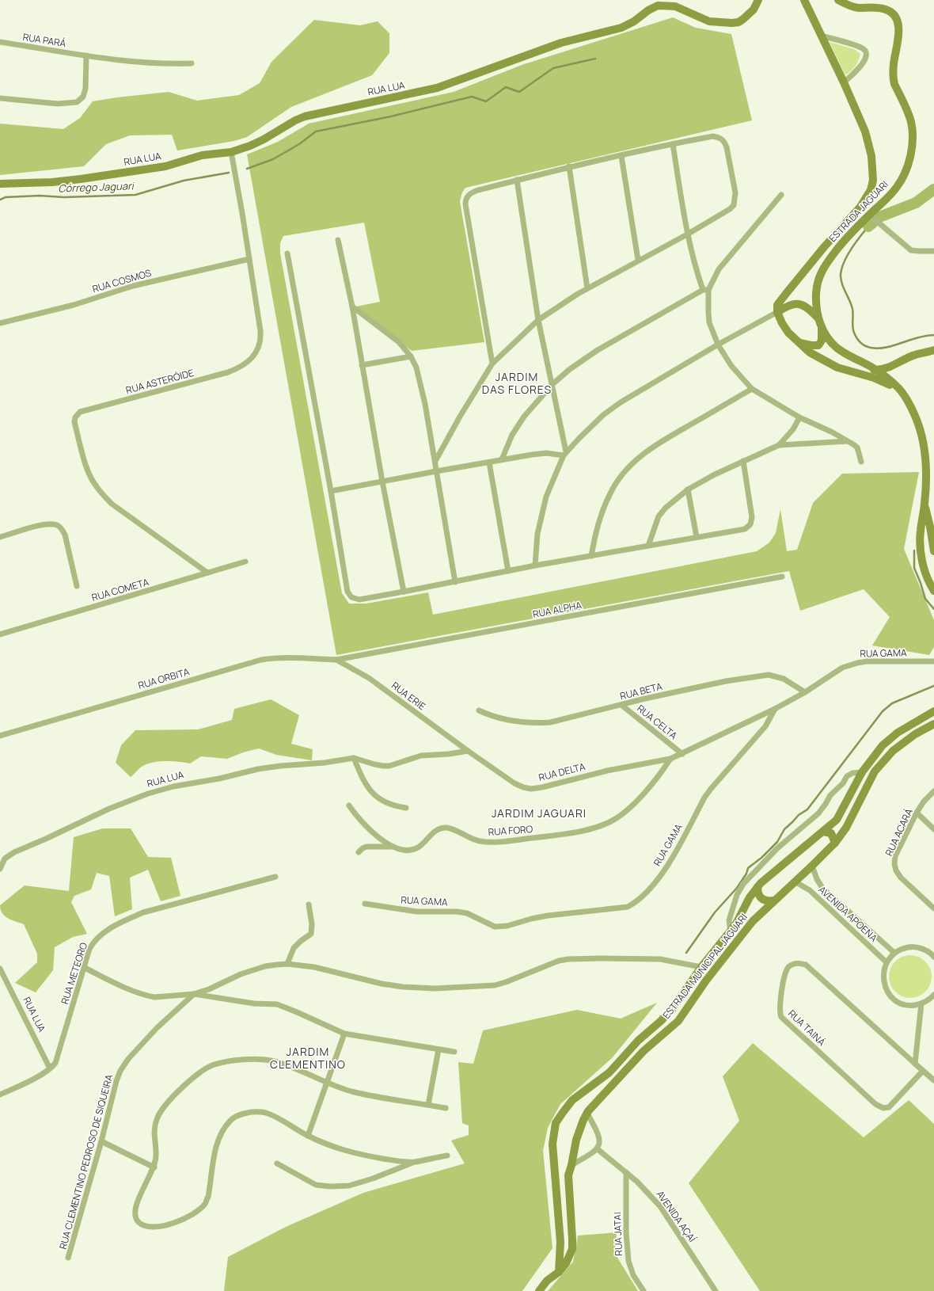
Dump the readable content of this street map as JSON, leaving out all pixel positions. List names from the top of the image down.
{
  "streets": {
    "main road": ["RUA LUA", "ESTRADA JAGUARI", "ESTRADA MUNICIPAL JAGUARI"],
    "street": [
      "RUA PARÁ",
      "RUA COSMOS",
      "RUA ASTERÓIDE",
      "RUA COMETA",
      "RUA ALPHA",
      "RUA GAMA",
      "RUA ORBITA",
      "RUA BETA",
      "RUA ERIE",
      "RUA CELTA",
      "RUA DELTA",
      "RUA FORO",
      "RUA ACARÁ",
      "AVENIDA APOENA",
      "RUA METEORO",
      "RUA TAINÁ",
      "RUA CLEMENTINO PEDROSO DE SIQUEIRA",
      "AVENIDA AÇAÍ",
      "RUA JATAI"
    ]
  },
  "crossings": [
    ["RUA LUA", "RUA ASTERÓIDE"],
    ["RUA LUA", "RUA METEORO"],
    ["RUA COSMOS", "RUA ASTERÓIDE"],
    ["RUA ASTERÓIDE", "RUA COMETA"],
    ["RUA ALPHA", "RUA ORBITA"],
    ["RUA ALPHA", "RUA ERIE"],
    ["RUA GAMA", "RUA BETA"],
    ["RUA GAMA", "RUA DELTA"],
    ["RUA ORBITA", "RUA ERIE"],
    ["RUA BETA", "RUA CELTA"],
    ["RUA ERIE", "RUA DELTA"],
    ["RUA CELTA", "RUA DELTA"],
    ["RUA DELTA", "RUA FORO"],
    ["AVENIDA APOENA", "ESTRADA MUNICIPAL JAGUARI"],
    ["ESTRADA MUNICIPAL JAGUARI", "RUA CLEMENTINO PEDROSO DE SIQUEIRA"],
    ["AVENIDA AÇAÍ", "RUA JATAI"]
  ],
  "districts": ["JARDIM DAS FLORES", "JARDIM JAGUARI", "JARDIM CLEMENTINO"],
  "water": ["Córrego Jaguari"]
}
